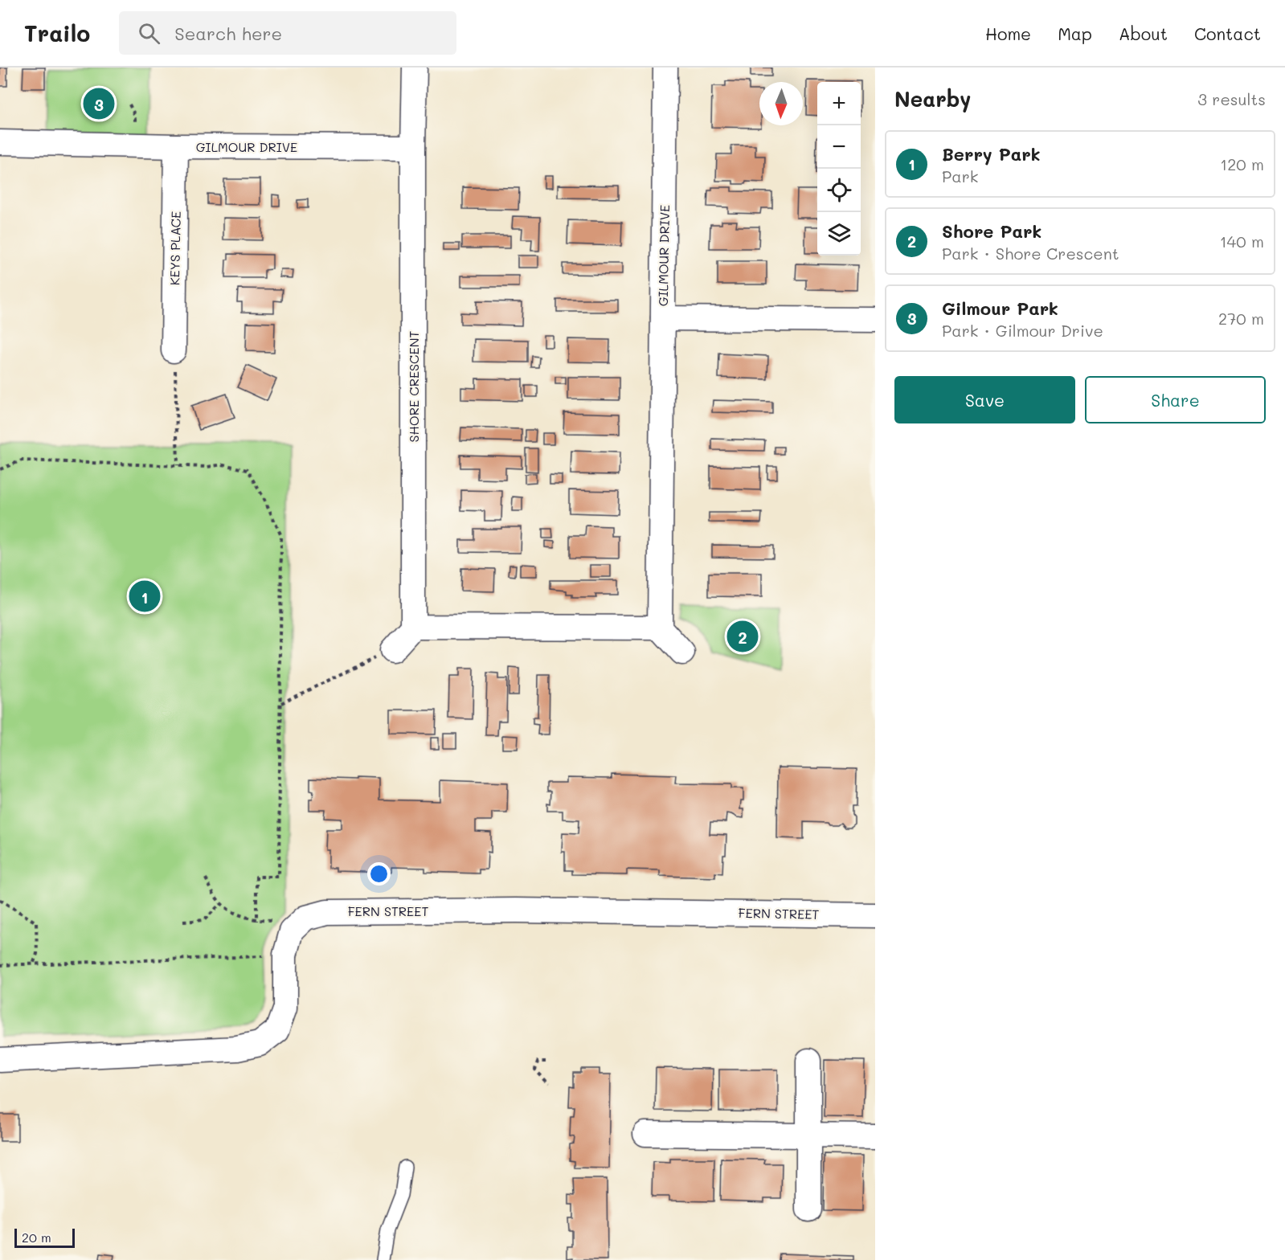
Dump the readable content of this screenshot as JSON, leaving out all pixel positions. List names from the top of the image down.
{
  "streets": {
    "street": [
      "GILMOUR DRIVE",
      "KEYS PLACE",
      "SHORE CRESCENT",
      "FERN STREET"
    ]
  },
  "crossings": [
    ["GILMOUR DRIVE", "KEYS PLACE"],
    ["GILMOUR DRIVE", "SHORE CRESCENT"]
  ],
  "scale_bar": "20 m",
  "north": "bottom",
  "page": {
    "header": "Trailo",
    "search": "Search here",
    "nav": [
      "Home",
      "Map",
      "About",
      "Contact"
    ],
    "heading": ["Nearby", "3 results"],
    "map_buttons": ["+", "−"],
    "pins": ["3", "1", "2"],
    "list": [
      {
        "mark": "1",
        "name": "Berry Park",
        "note": "Park",
        "value": "120 m"
      },
      {
        "mark": "2",
        "name": "Shore Park",
        "note": "Park · Shore Crescent",
        "value": "140 m"
      },
      {
        "mark": "3",
        "name": "Gilmour Park",
        "note": "Park · Gilmour Drive",
        "value": "270 m"
      }
    ],
    "buttons": ["Save", "Share"],
    "scale": "20 m"
  }
}
